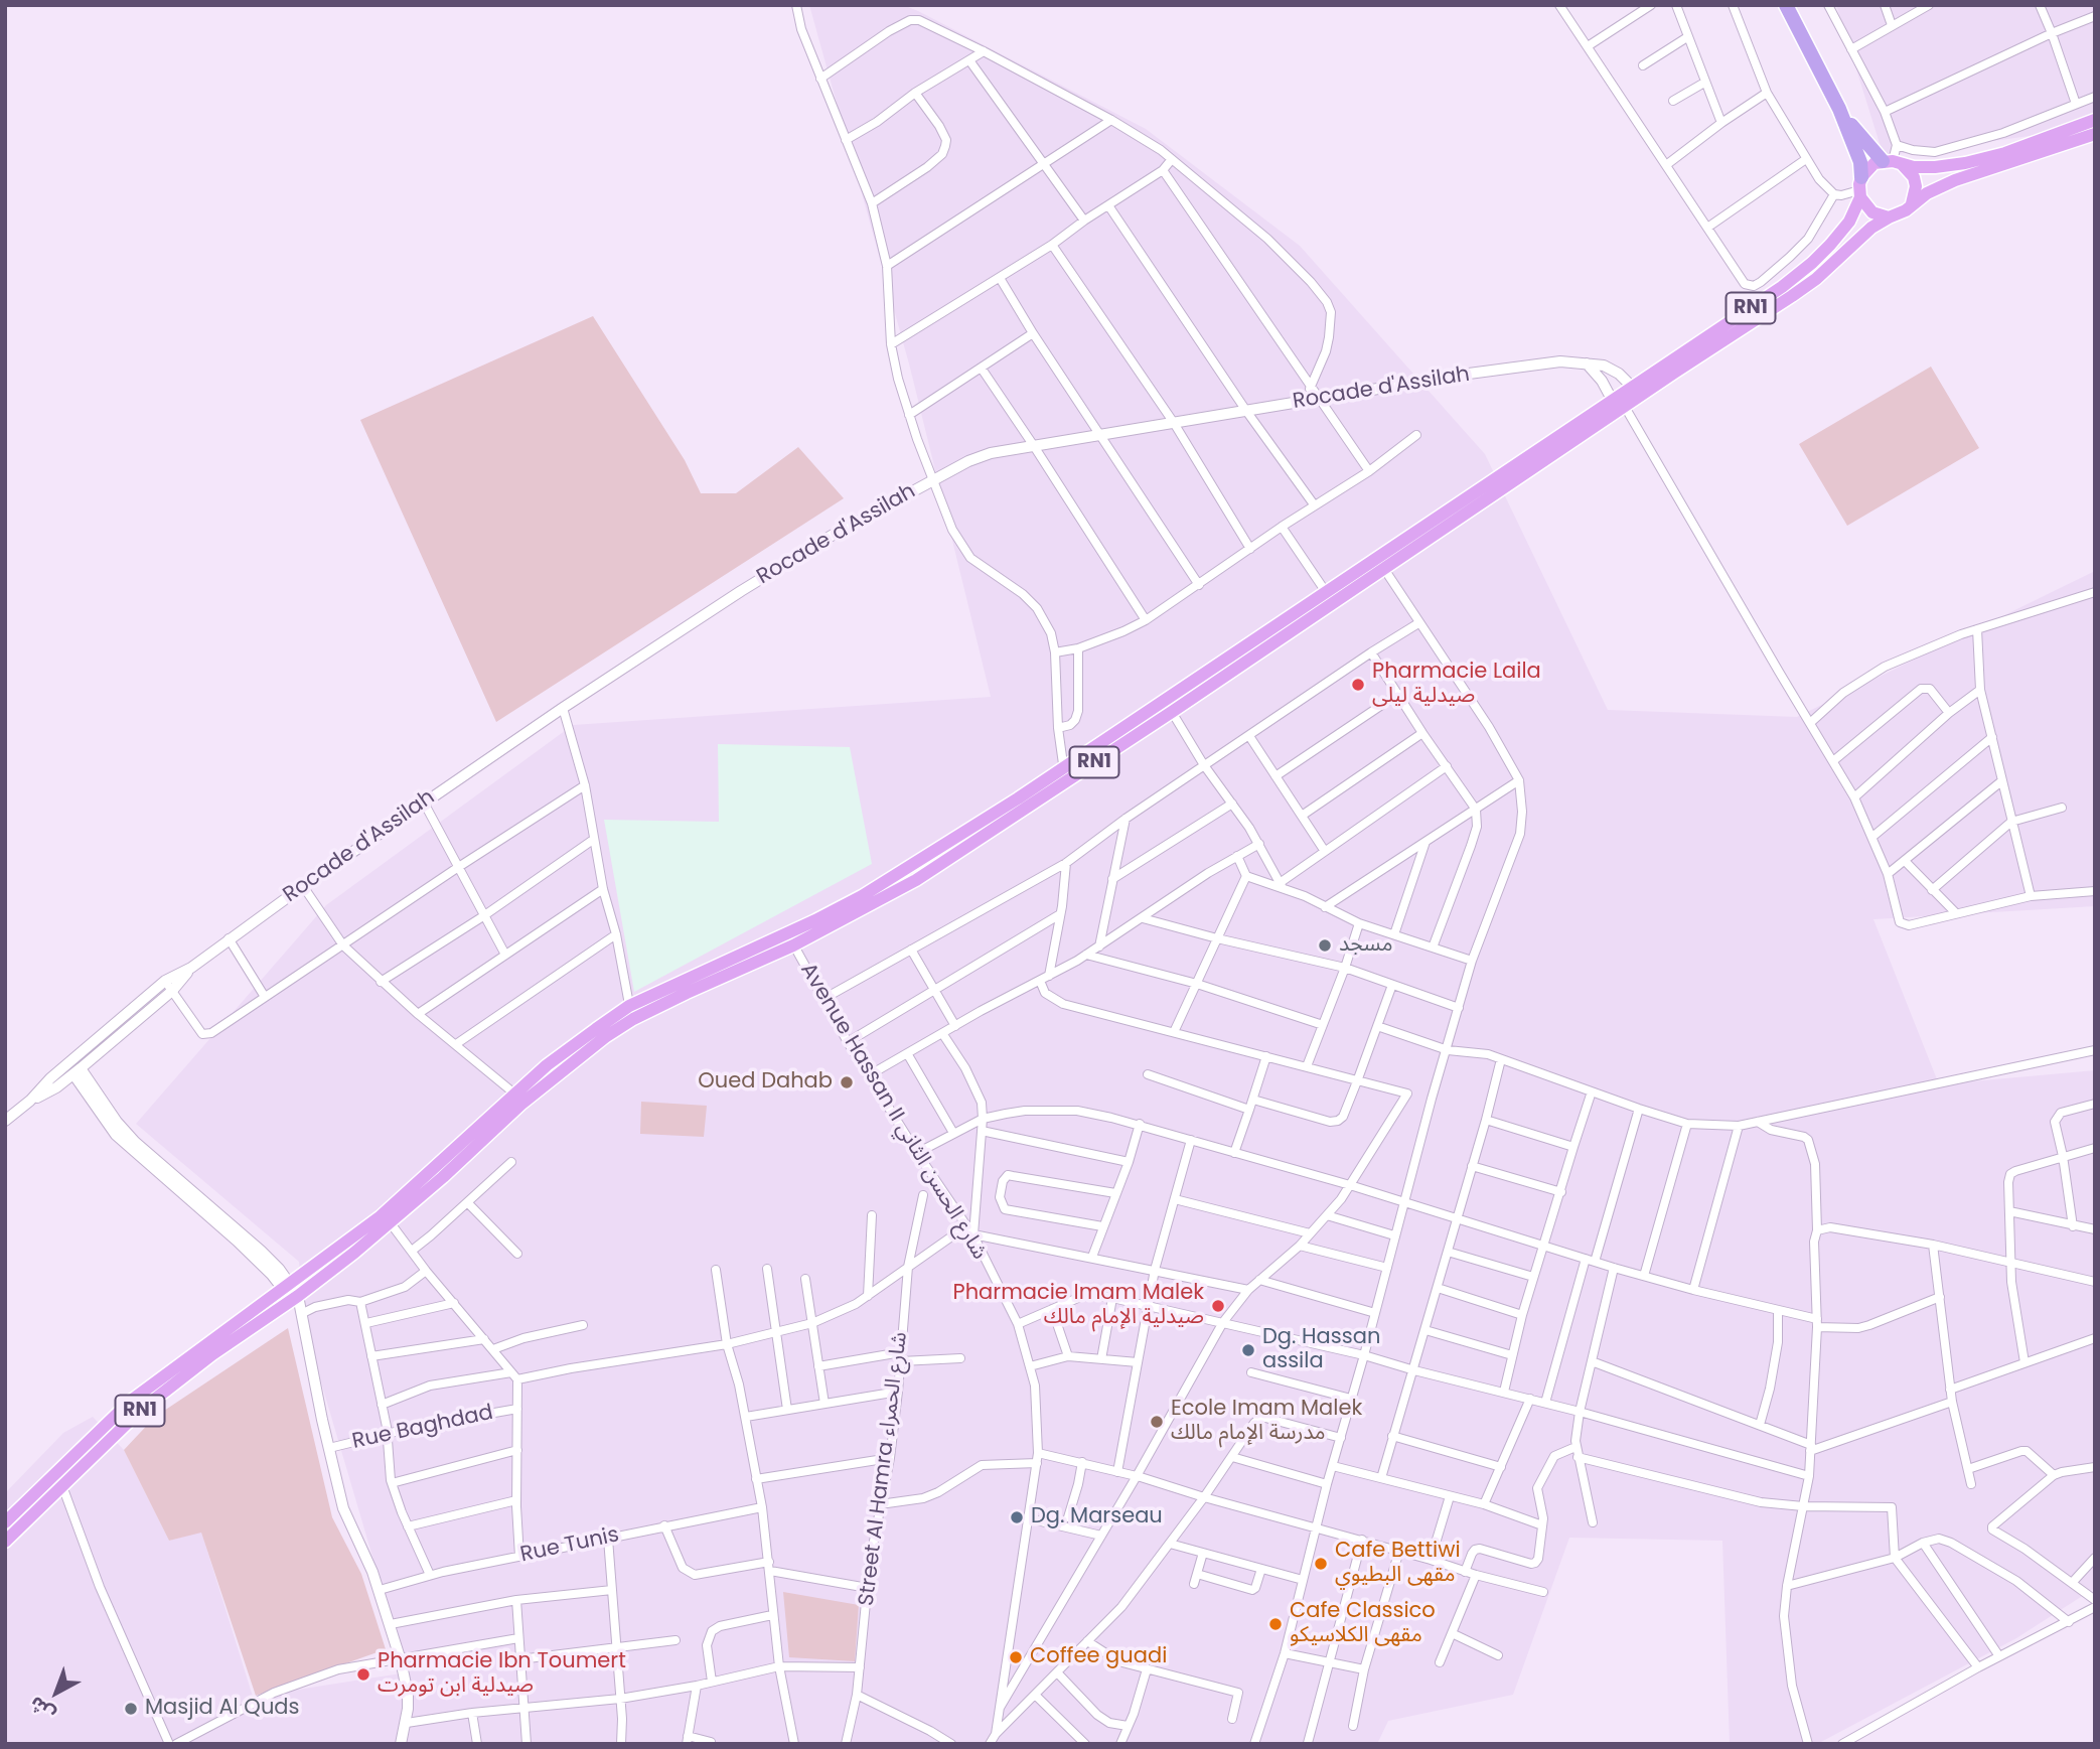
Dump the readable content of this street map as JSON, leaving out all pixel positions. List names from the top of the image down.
{
  "streets": {
    "main road": ["RN1"],
    "street": [
      "Rocade d'Assilah",
      "Avenue Hassan II شارع الحسن الثاني",
      "Rue Baghdad",
      "Street Al Hamra شارع الحمراء",
      "Rue Tunis"
    ]
  },
  "crossings": [
    ["RN1", "Rocade d'Assilah"],
    ["RN1", "Avenue Hassan II شارع الحسن الثاني"]
  ],
  "places": [
    "Pharmacie Laila صيدلية ليلى",
    "مسجد",
    "Oued Dahab",
    "Pharmacie Imam Malek صيدلية الإمام مالك",
    "Dg. Hassan assila",
    "Ecole Imam Malek مدرسة الإمام مالك",
    "Dg. Marseau",
    "Cafe Bettiwi مقهى البطيوي",
    "Cafe Classico مقهى الكلاسيكو",
    "Coffee guadi",
    "Pharmacie Ibn Toumert صيدلية ابن تومرت",
    "Masjid Al Quds"
  ],
  "north": "bottom left"
}
